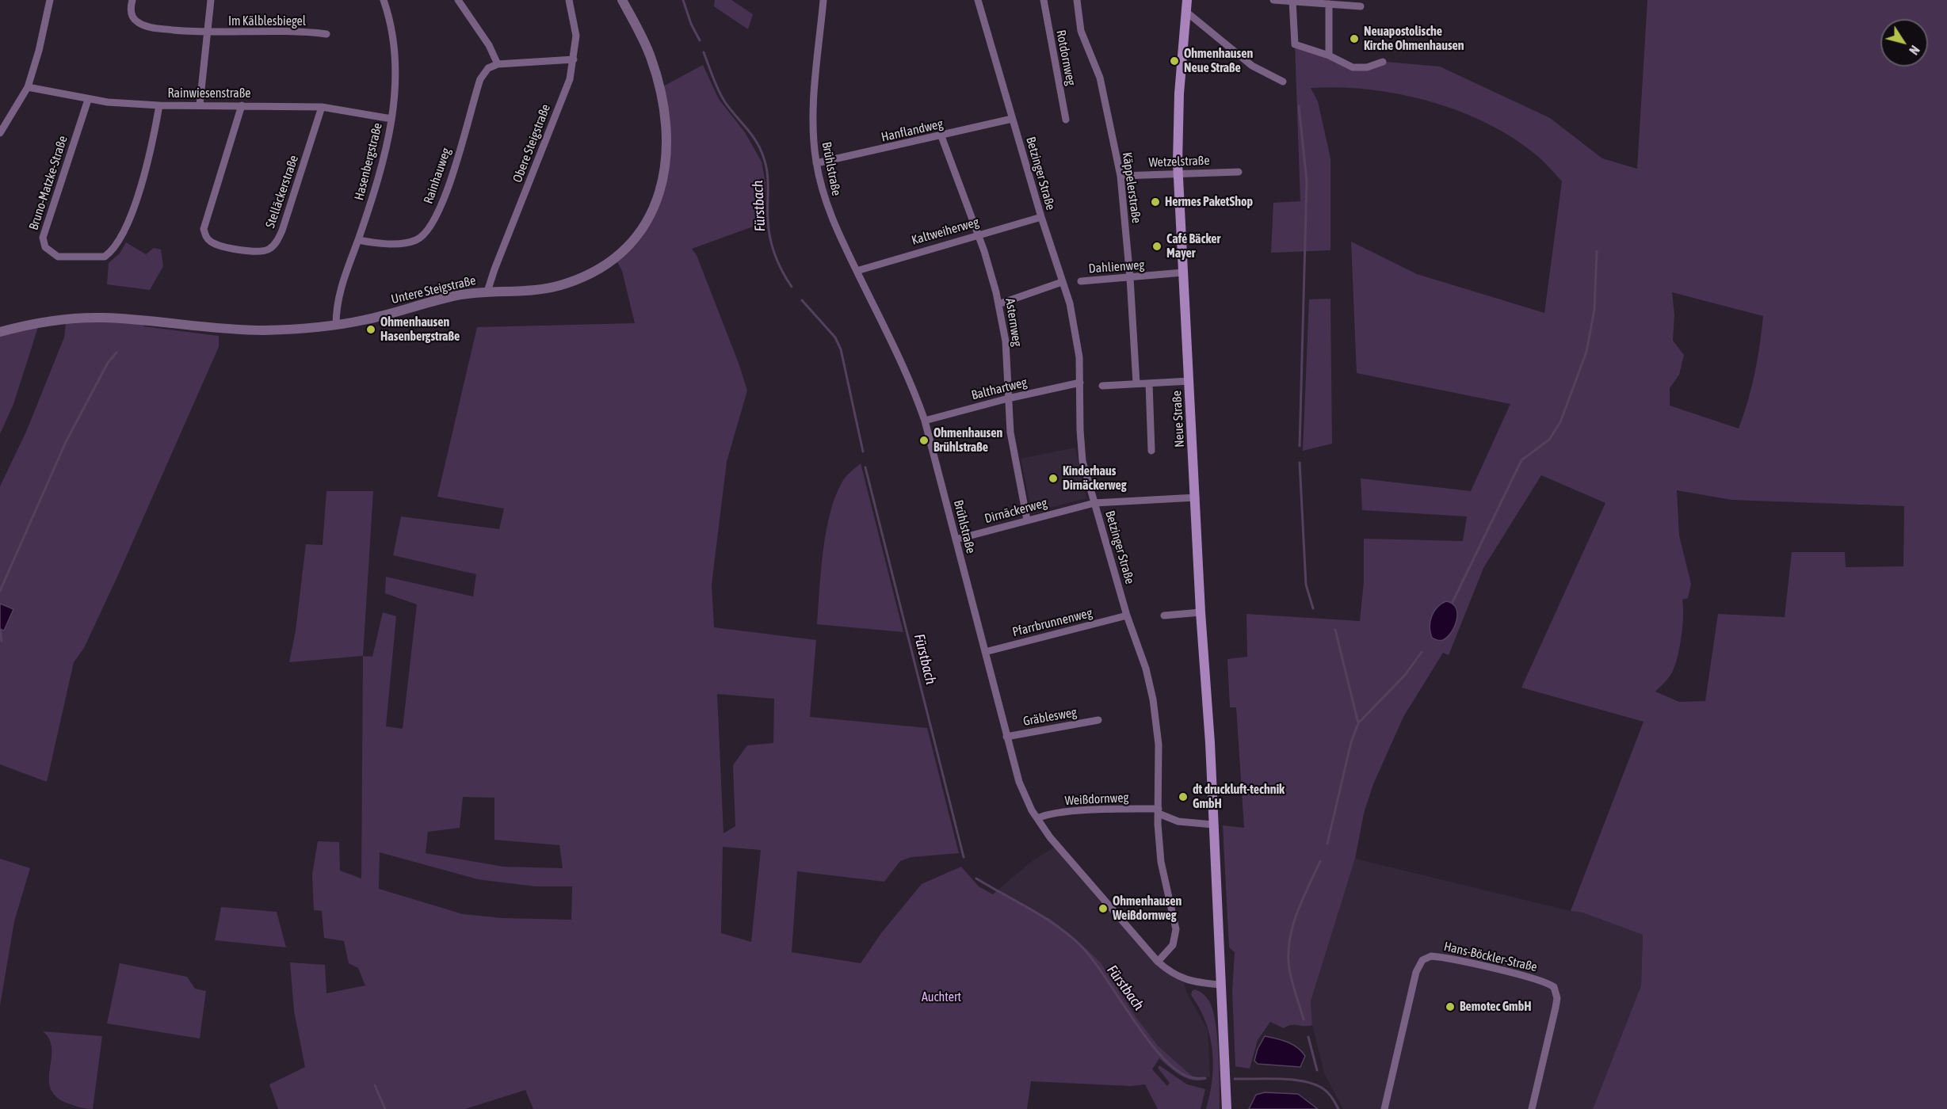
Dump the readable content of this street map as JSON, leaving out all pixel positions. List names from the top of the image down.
{
  "streets": {
    "main road": ["Neue Straße"],
    "street": [
      "Im Kälblesbiegel",
      "Rotdornweg",
      "Rainwiesenstraße",
      "Hanflandweg",
      "Obere Steigstraße",
      "Hasenbergstraße",
      "Wetzelstraße",
      "Brühlstraße",
      "Betzinger Straße",
      "Rainhauweg",
      "Bruno-Matzke-Straße",
      "Käppelerstraße",
      "Stelläckerstraße",
      "Kaltweiherweg",
      "Dahlienweg",
      "Untere Steigstraße",
      "Asternweg",
      "Balthartweg",
      "Dirnäckerweg",
      "Pfarrbrunnenweg",
      "Gräblesweg",
      "Weißdornweg",
      "Hans-Böckler-Straße"
    ]
  },
  "crossings": [
    ["Im Kälblesbiegel", "Rainwiesenstraße"],
    ["Rainwiesenstraße", "Hasenbergstraße"],
    ["Rainwiesenstraße", "Bruno-Matzke-Straße"],
    ["Rainwiesenstraße", "Stelläckerstraße"],
    ["Hanflandweg", "Brühlstraße"],
    ["Hanflandweg", "Betzinger Straße"],
    ["Hanflandweg", "Asternweg"],
    ["Obere Steigstraße", "Untere Steigstraße"],
    ["Hasenbergstraße", "Rainhauweg"],
    ["Hasenbergstraße", "Untere Steigstraße"],
    ["Wetzelstraße", "Käppelerstraße"],
    ["Wetzelstraße", "Neue Straße"],
    ["Brühlstraße", "Betzinger Straße"],
    ["Brühlstraße", "Kaltweiherweg"],
    ["Brühlstraße", "Balthartweg"],
    ["Brühlstraße", "Neue Straße"],
    ["Brühlstraße", "Dirnäckerweg"],
    ["Brühlstraße", "Pfarrbrunnenweg"],
    ["Brühlstraße", "Gräblesweg"],
    ["Brühlstraße", "Weißdornweg"],
    ["Betzinger Straße", "Kaltweiherweg"],
    ["Betzinger Straße", "Balthartweg"],
    ["Betzinger Straße", "Dirnäckerweg"],
    ["Betzinger Straße", "Pfarrbrunnenweg"],
    ["Betzinger Straße", "Weißdornweg"],
    ["Käppelerstraße", "Dahlienweg"],
    ["Kaltweiherweg", "Asternweg"],
    ["Dahlienweg", "Neue Straße"],
    ["Asternweg", "Balthartweg"],
    ["Asternweg", "Dirnäckerweg"],
    ["Neue Straße", "Dirnäckerweg"],
    ["Neue Straße", "Weißdornweg"]
  ],
  "water": ["Fürstbach"],
  "parks": ["Auchtert"],
  "places": [
    "Neuapostolische Kirche Ohmenhausen",
    "Ohmenhausen Neue Straße",
    "Hermes PaketShop",
    "Café Bäcker Mayer",
    "Ohmenhausen Hasenbergstraße",
    "Ohmenhausen Brühlstraße",
    "Kinderhaus Dirnäckerweg",
    "dt druckluft-technik GmbH",
    "Ohmenhausen Weißdornweg",
    "Bemotec GmbH"
  ],
  "north": "bottom right"
}
